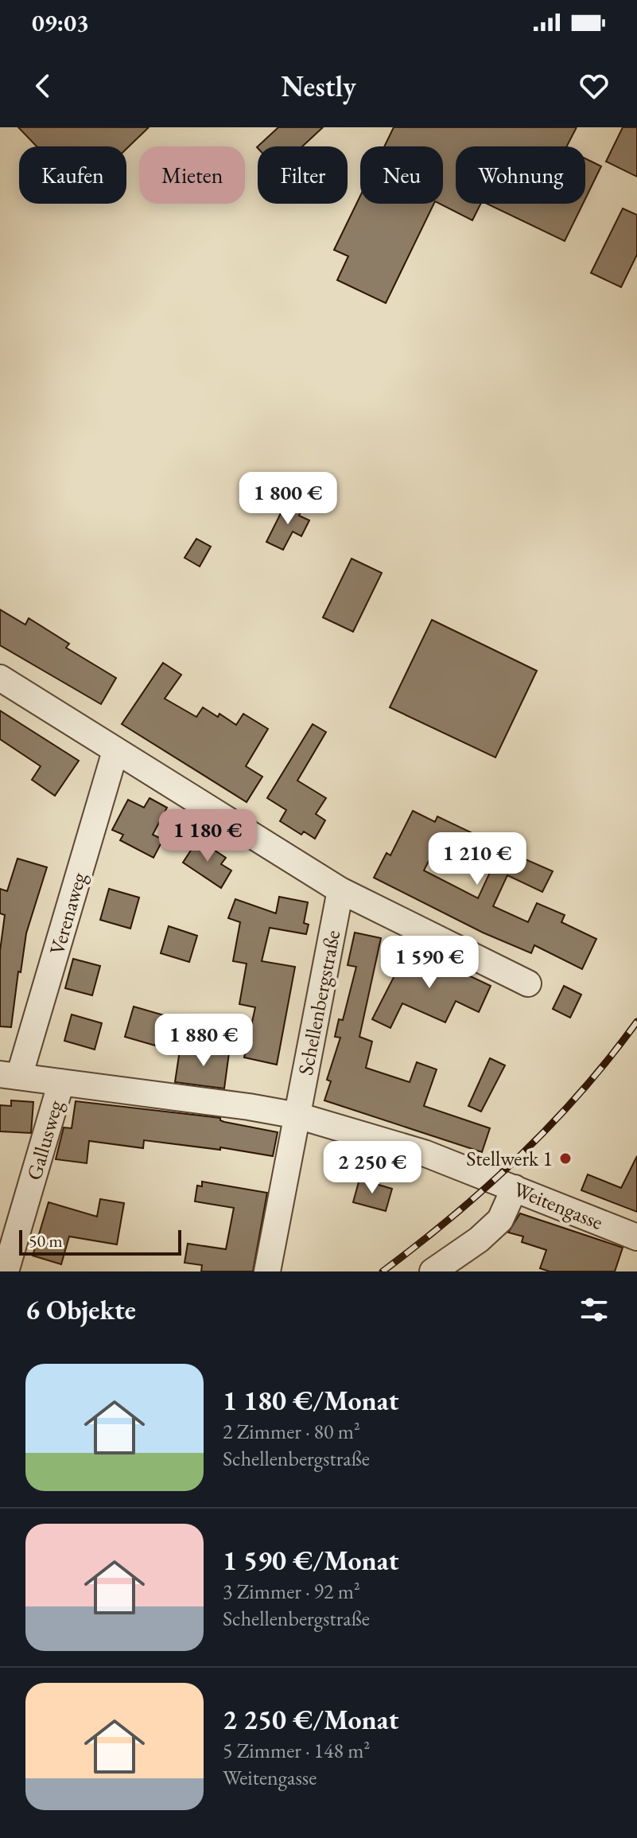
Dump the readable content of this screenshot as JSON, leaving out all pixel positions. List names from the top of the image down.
{
  "streets": {
    "street": [
      "Verenaweg",
      "Schellenbergstraße",
      "Gallusweg",
      "Weitengasse"
    ]
  },
  "crossings": [
    ["Verenaweg", "Weitengasse"],
    ["Schellenbergstraße", "Weitengasse"],
    ["Gallusweg", "Weitengasse"]
  ],
  "places": ["Stellwerk 1"],
  "scale_bar": "50 m",
  "page": {
    "status": "09:03",
    "header": "Nestly",
    "chip": [
      "Kaufen",
      "Mieten",
      "Filter",
      "Neu",
      "Wohnung"
    ],
    "price": [
      "1 800 €",
      "1 180 €",
      "1 210 €",
      "1 590 €",
      "1 880 €",
      "2 250 €"
    ],
    "scale": "50 m",
    "heading": "6 Objekte",
    "list": [
      {
        "name": "1 180 €/Monat",
        "note": "2 Zimmer · 80 m² · Schellenbergstraße"
      },
      {
        "name": "1 590 €/Monat",
        "note": "3 Zimmer · 92 m² · Schellenbergstraße"
      },
      {
        "name": "2 250 €/Monat",
        "note": "5 Zimmer · 148 m² · Weitengasse"
      }
    ]
  }
}
